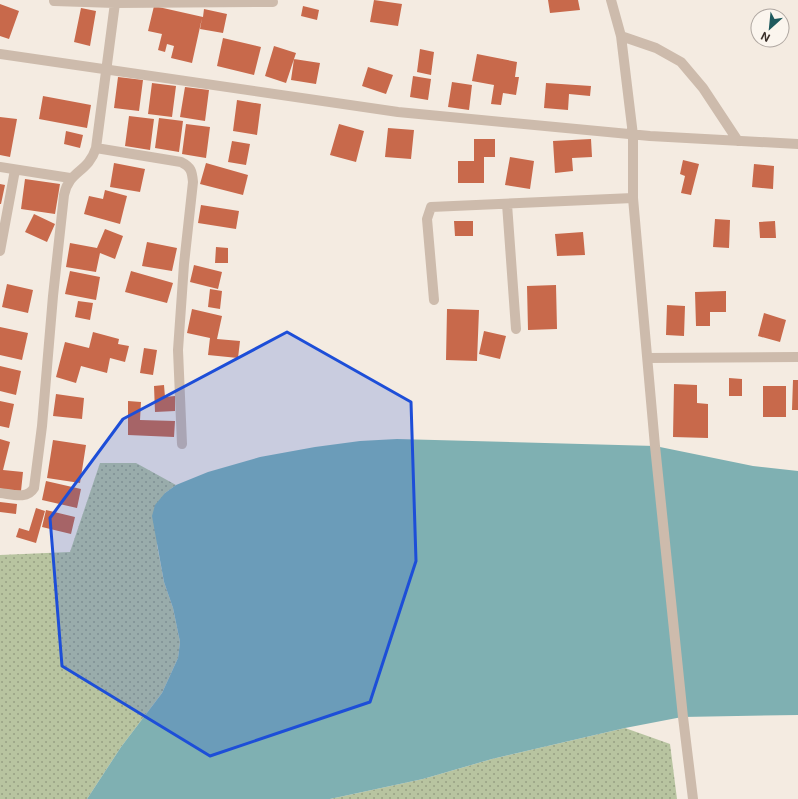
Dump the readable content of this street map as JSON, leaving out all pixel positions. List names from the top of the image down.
{
  "north": "bottom left"
}
